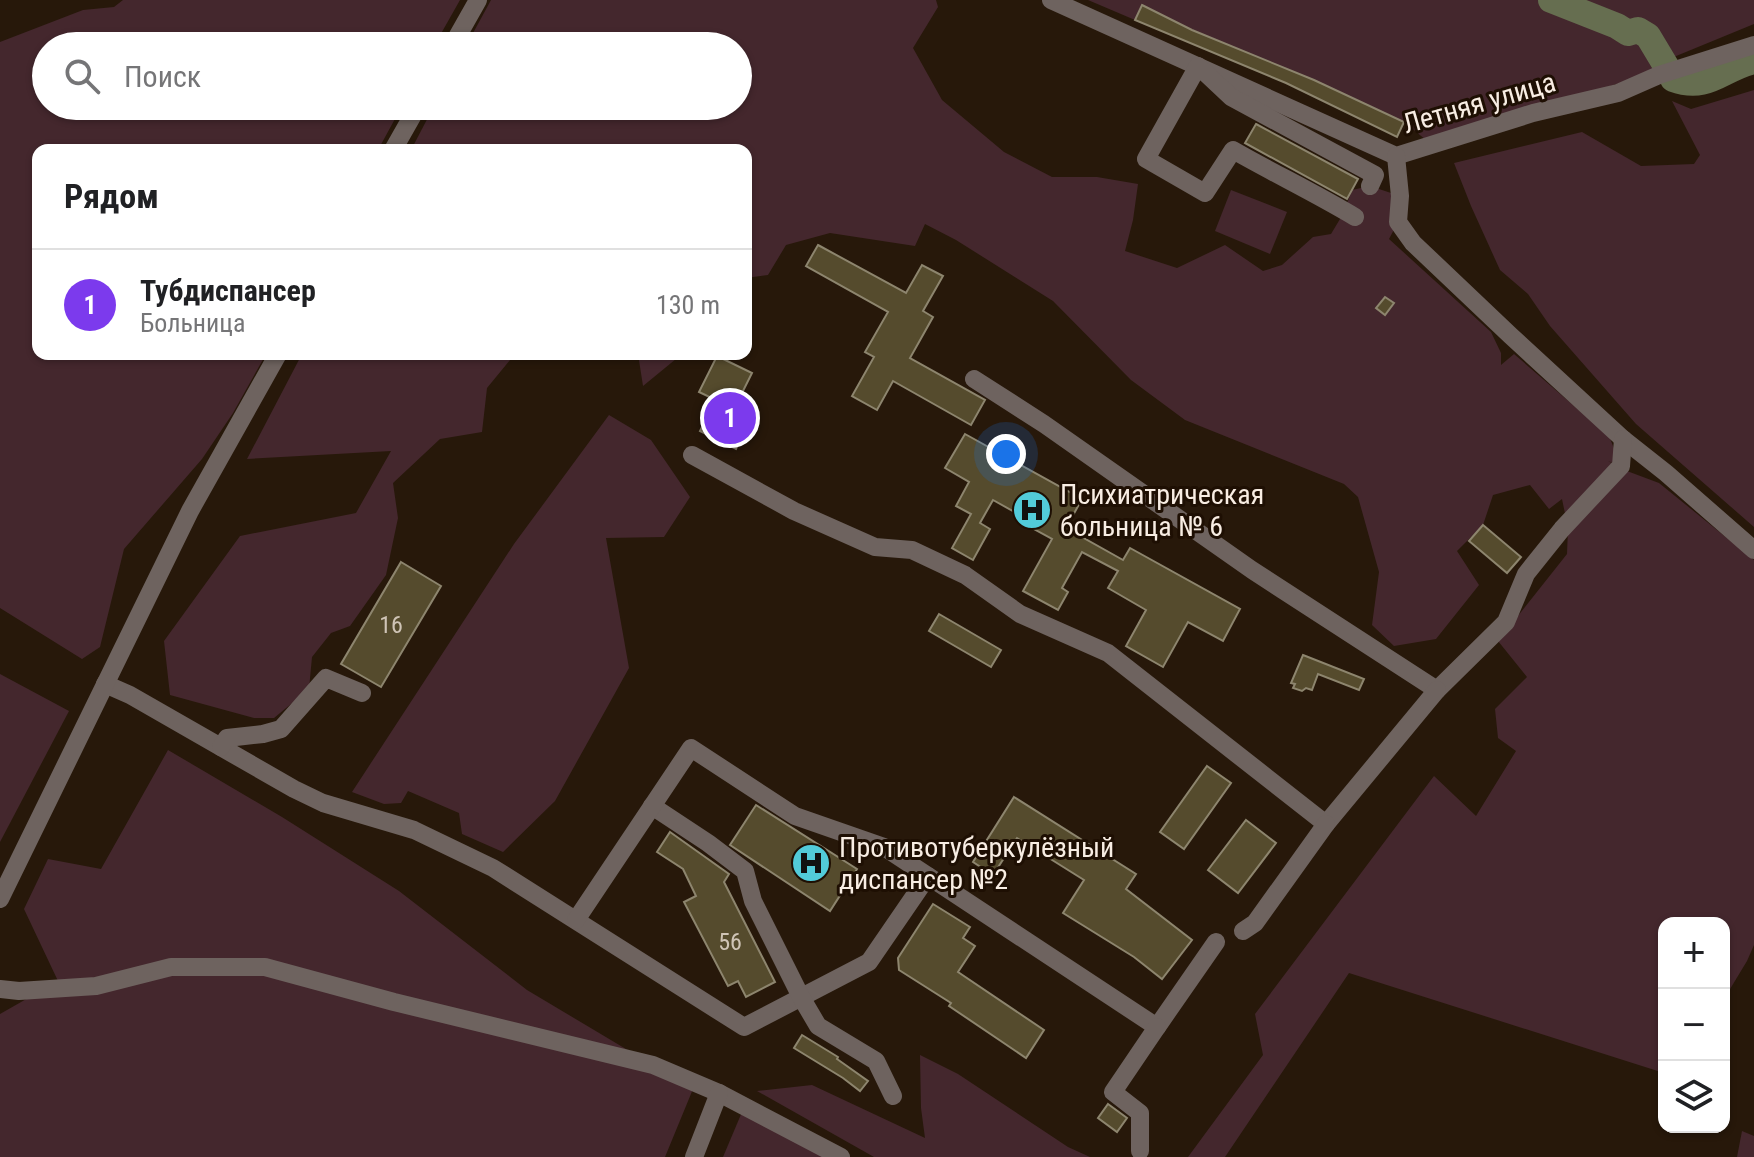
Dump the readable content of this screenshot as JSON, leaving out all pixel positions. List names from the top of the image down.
{
  "streets": {
    "street": ["Летняя улица"]
  },
  "places": {
    "hospital": ["Психиатрическая больница № 6", "Противотуберкулёзный диспансер №2"]
  },
  "house_numbers": ["16", "56"],
  "page": {
    "search": "Поиск",
    "heading": "Рядом",
    "list": [
      {
        "mark": "1",
        "name": "Тубдиспансер",
        "note": "Больница",
        "value": "130 m"
      }
    ],
    "pins": "1",
    "map_buttons": ["+", "−"]
  }
}
